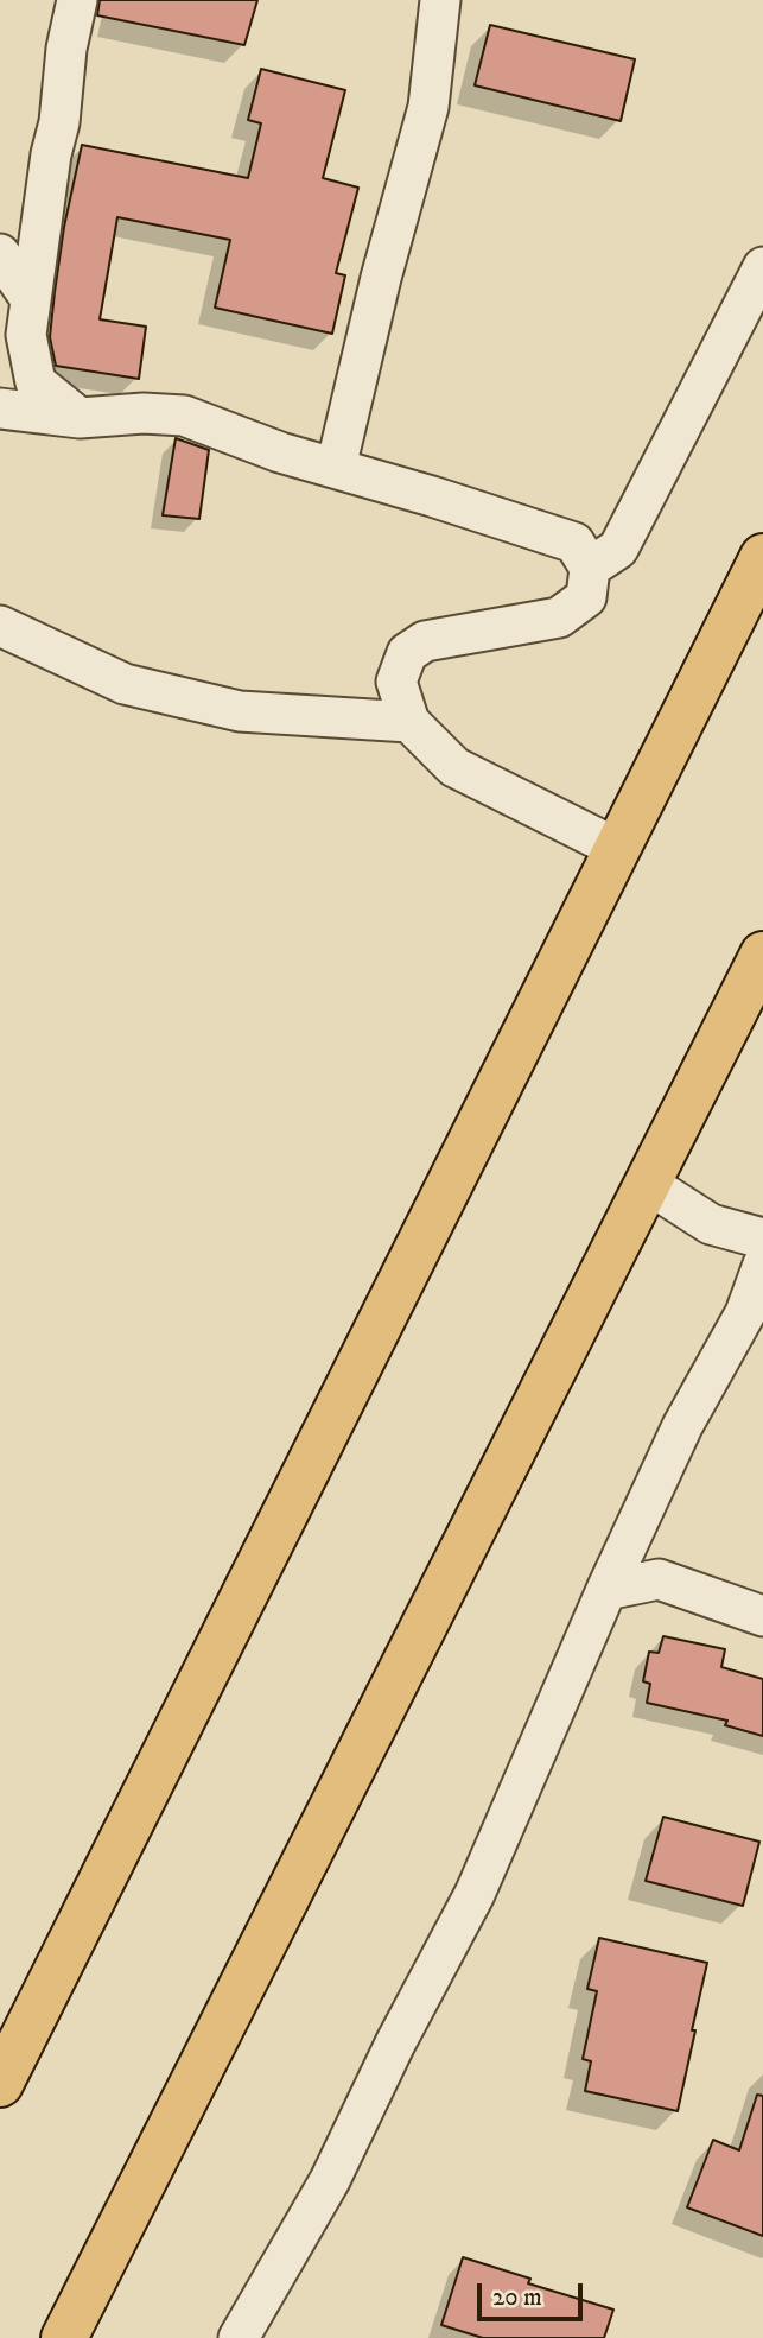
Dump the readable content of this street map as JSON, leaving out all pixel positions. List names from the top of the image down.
{
  "scale_bar": "20 m"
}
